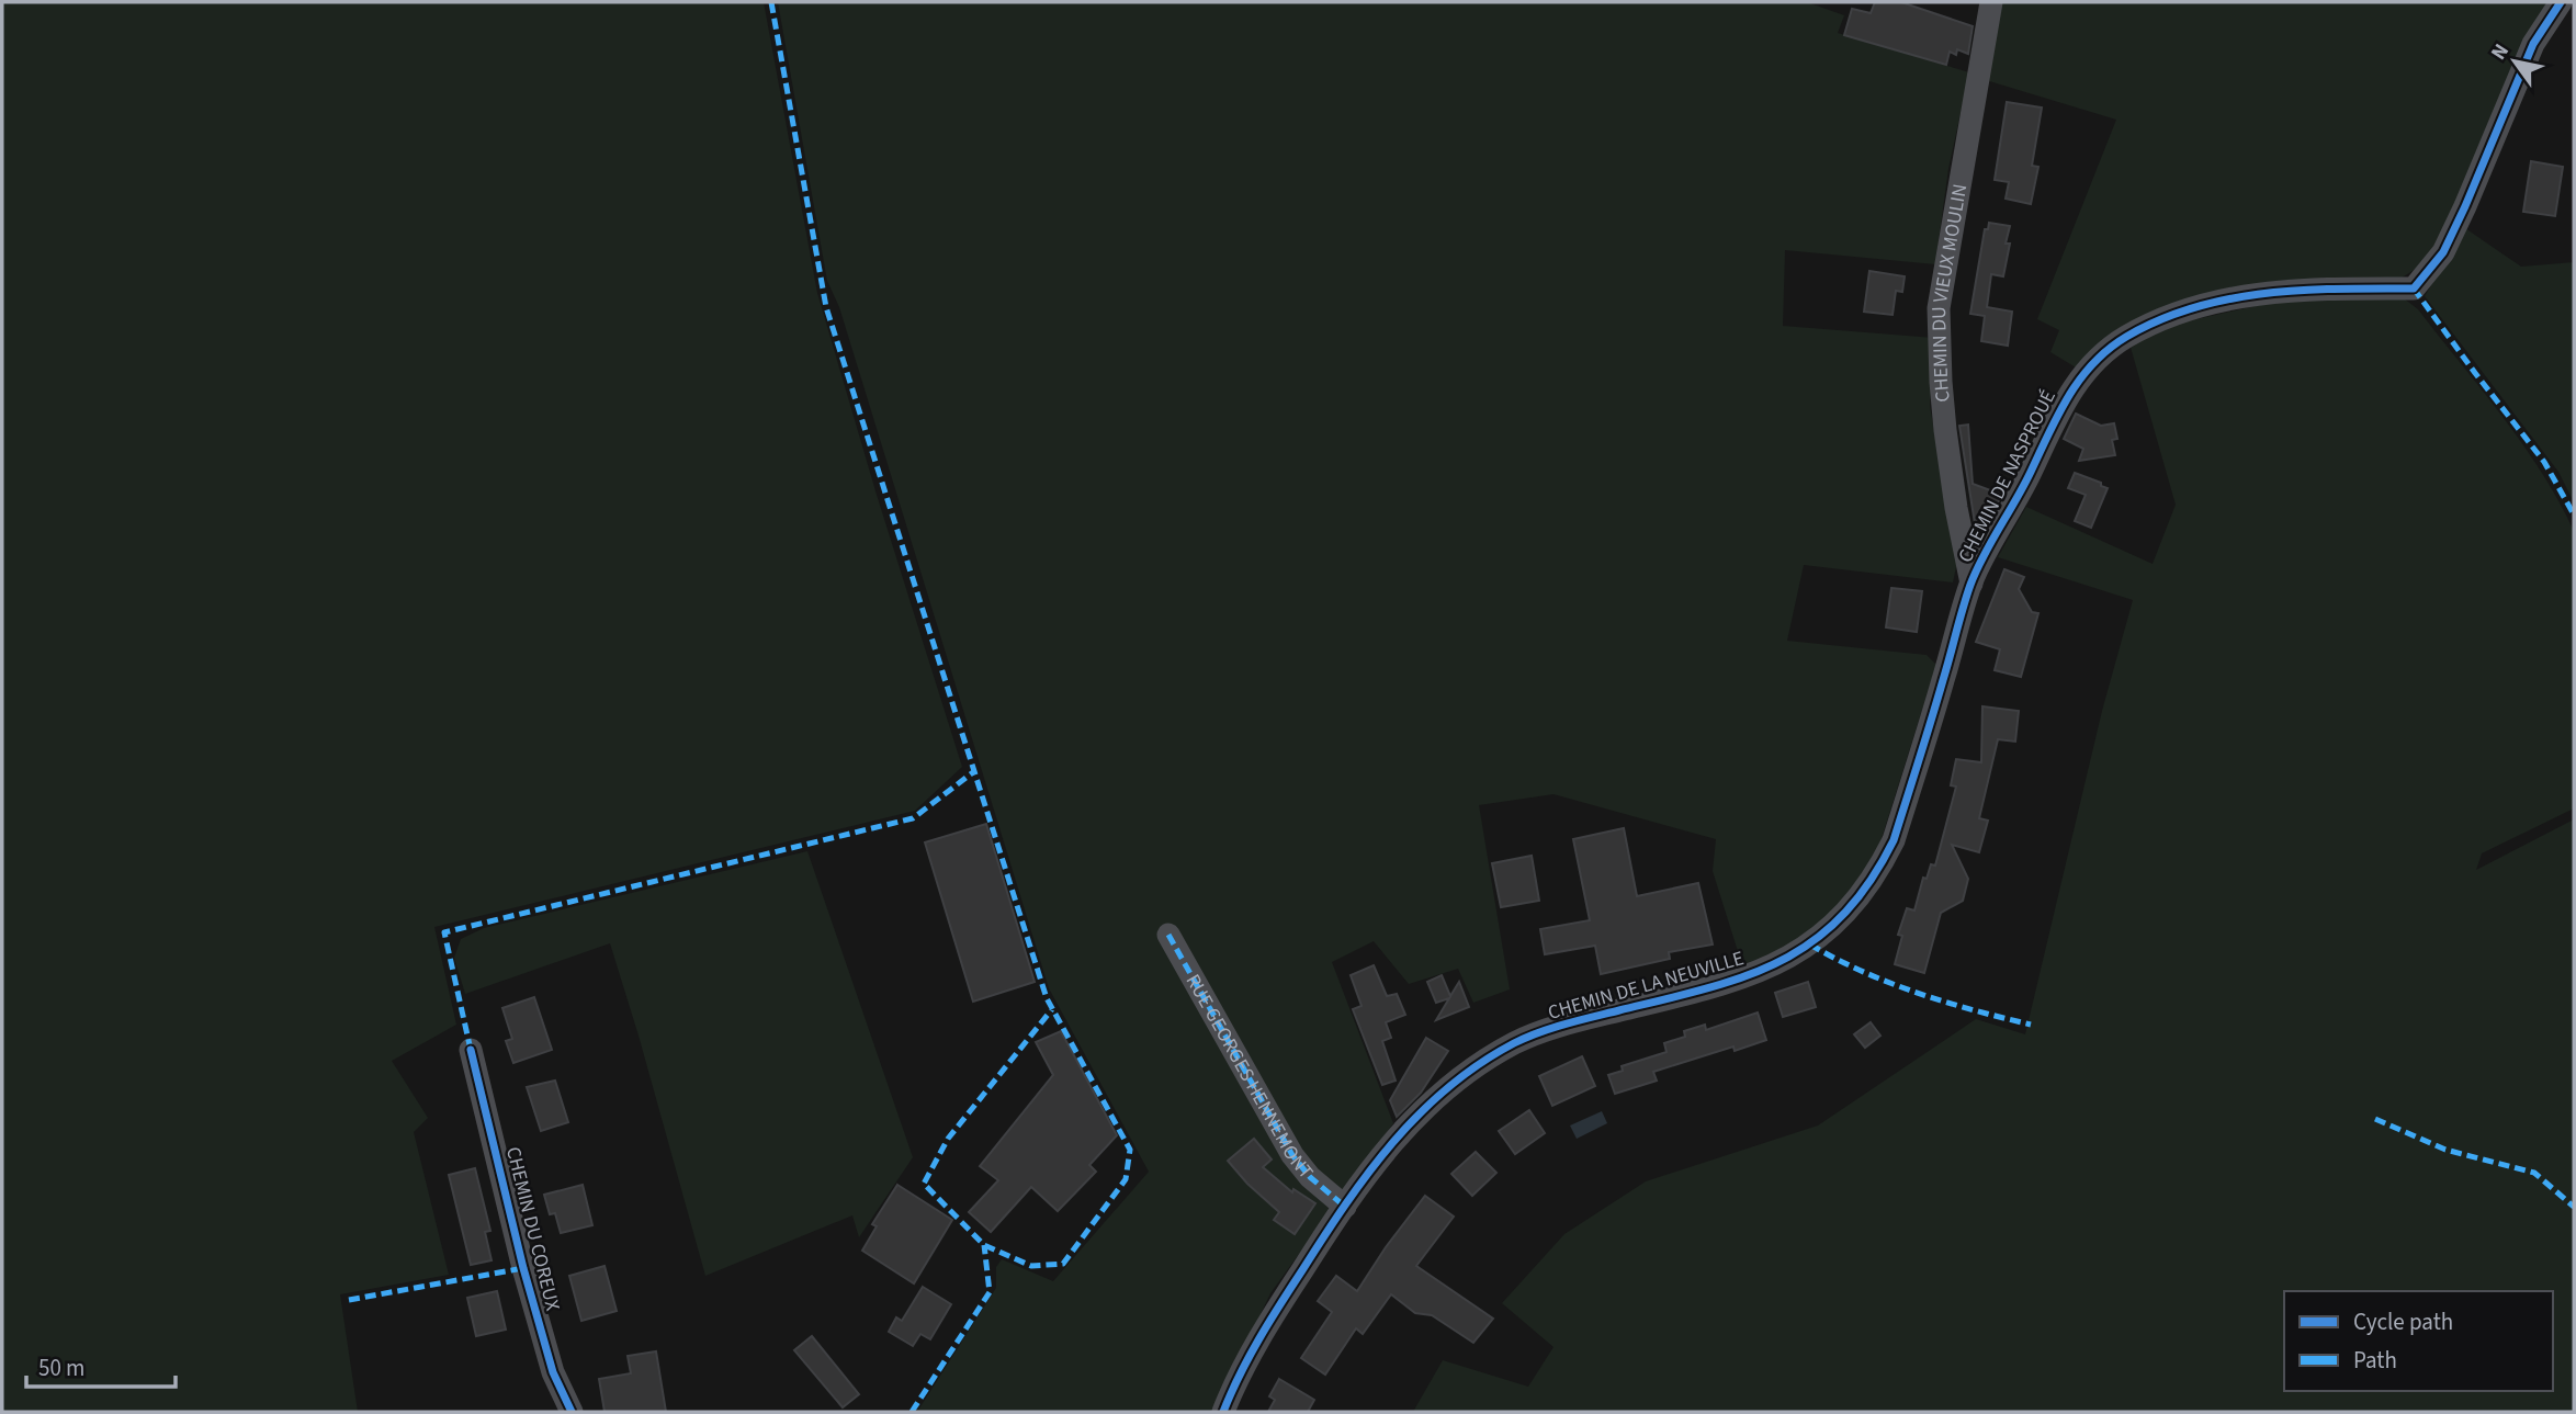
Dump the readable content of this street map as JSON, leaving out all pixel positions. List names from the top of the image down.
{
  "streets": {
    "street": [
      "CHEMIN DU VIEUX MOULIN",
      "CHEMIN DE NASPROUÉ",
      "CHEMIN DE LA NEUVILLE",
      "RUE GEORGES HENNEMONT",
      "CHEMIN DU COREUX"
    ]
  },
  "crossings": [
    ["CHEMIN DU VIEUX MOULIN", "CHEMIN DE NASPROUÉ"],
    ["CHEMIN DU VIEUX MOULIN", "CHEMIN DE LA NEUVILLE"],
    ["CHEMIN DE NASPROUÉ", "CHEMIN DE LA NEUVILLE"],
    ["CHEMIN DE LA NEUVILLE", "RUE GEORGES HENNEMONT"]
  ],
  "legend": ["Cycle path", "Path"],
  "scale_bar": "50 m",
  "north": "top left"
}
